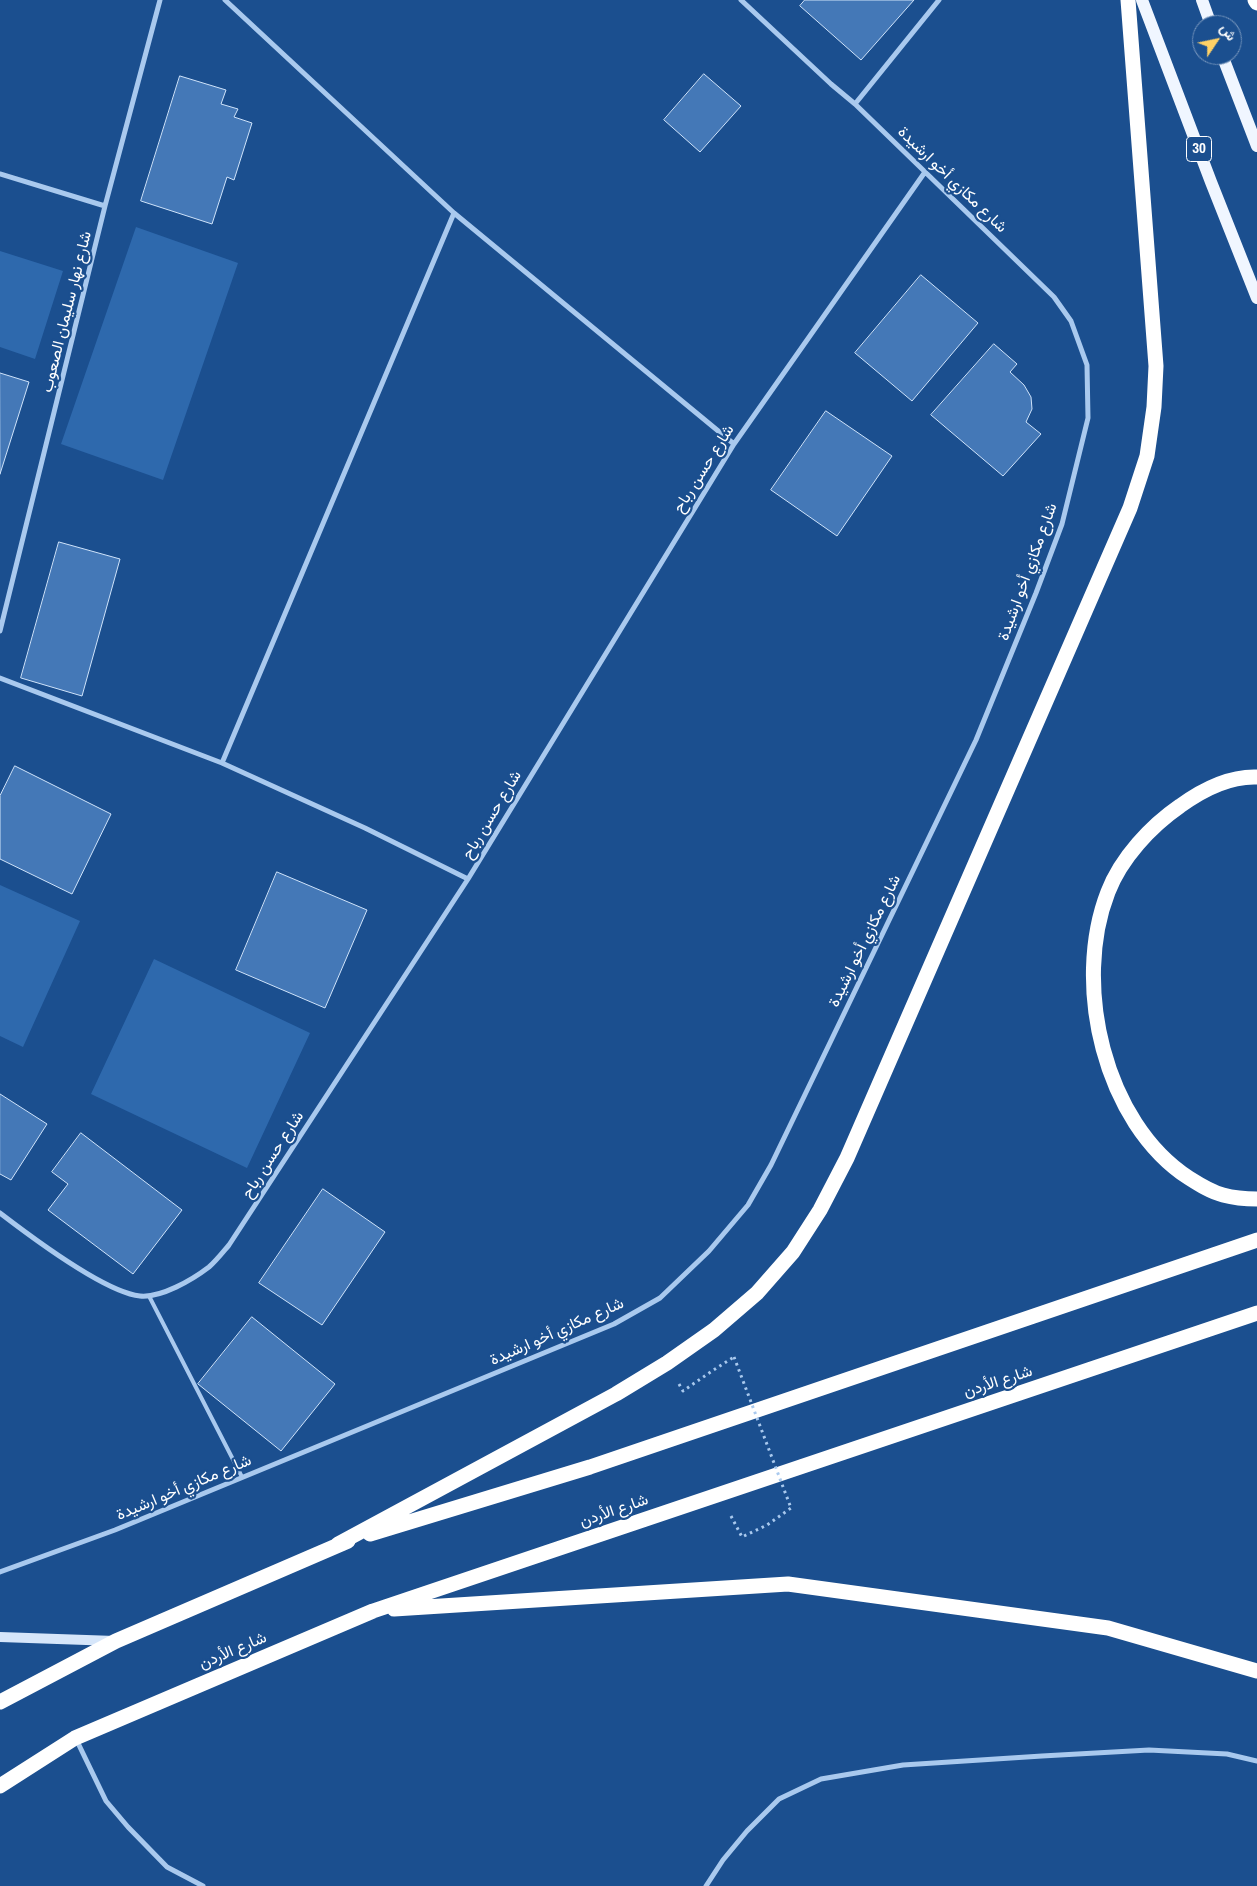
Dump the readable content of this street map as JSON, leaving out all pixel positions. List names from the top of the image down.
{
  "streets": {
    "highway": ["شارع الأردن"],
    "main road": ["30"],
    "street": ["شارع مكازي أخو ارشيدة", "شارع نهار سليمان الصعوب", "شارع حسن رباح"]
  },
  "crossings": [
    ["شارع مكازي أخو ارشيدة", "شارع حسن رباح"]
  ],
  "north": "top right"
}
